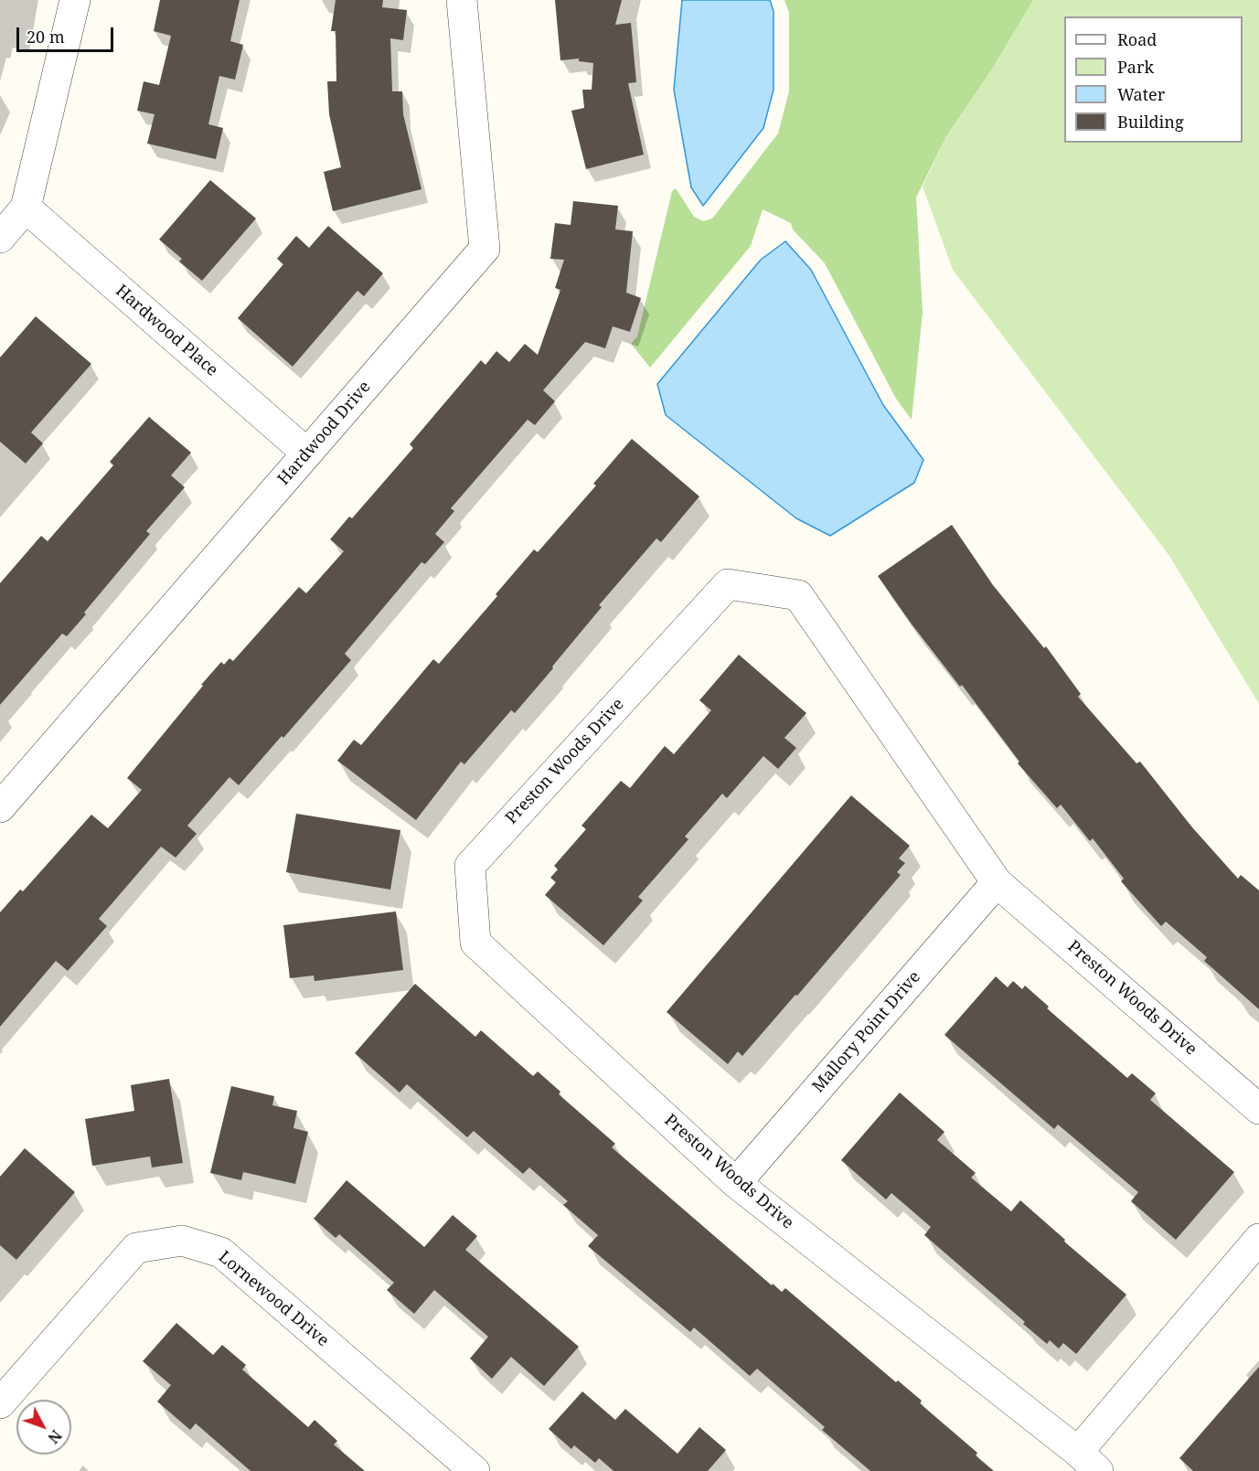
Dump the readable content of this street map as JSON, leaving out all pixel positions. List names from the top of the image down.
{
  "streets": {
    "street": [
      "Hardwood Place",
      "Hardwood Drive",
      "Preston Woods Drive",
      "Mallory Point Drive",
      "Lornewood Drive"
    ]
  },
  "crossings": [
    ["Hardwood Place", "Hardwood Drive"],
    ["Preston Woods Drive", "Mallory Point Drive"]
  ],
  "legend": [
    "Road",
    "Park",
    "Water",
    "Building"
  ],
  "scale_bar": "20 m",
  "north": "bottom right"
}
